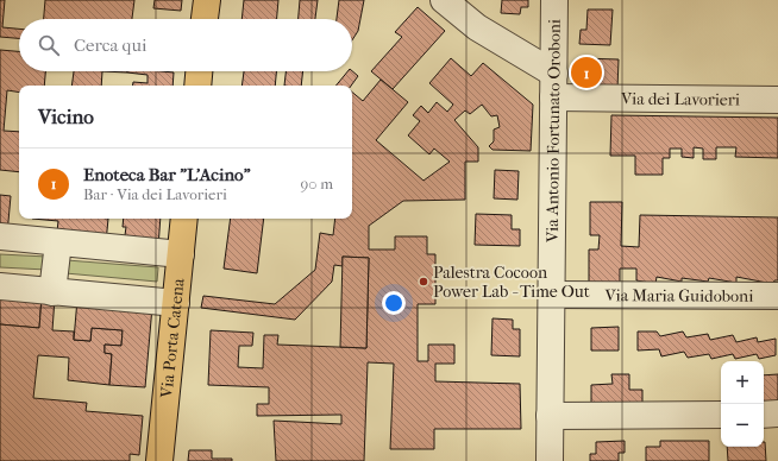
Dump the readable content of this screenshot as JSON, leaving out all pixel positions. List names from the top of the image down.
{
  "streets": {
    "main road": ["Via Porta Catena"],
    "street": ["Via dei Lavorieri", "Via Antonio Fortunato Oroboni", "Via Maria Guidoboni"]
  },
  "crossings": [
    ["Via dei Lavorieri", "Via Antonio Fortunato Oroboni"],
    ["Via Antonio Fortunato Oroboni", "Via Maria Guidoboni"]
  ],
  "places": ["Palestra Cocoon Power Lab - Time Out"],
  "page": {
    "search": "Cerca qui",
    "pins": "1",
    "heading": "Vicino",
    "list": [
      {
        "mark": "1",
        "name": "Enoteca Bar \"L'Acino\"",
        "note": "Bar · Via dei Lavorieri",
        "value": "90 m"
      }
    ],
    "map_buttons": ["+", "−"]
  }
}
